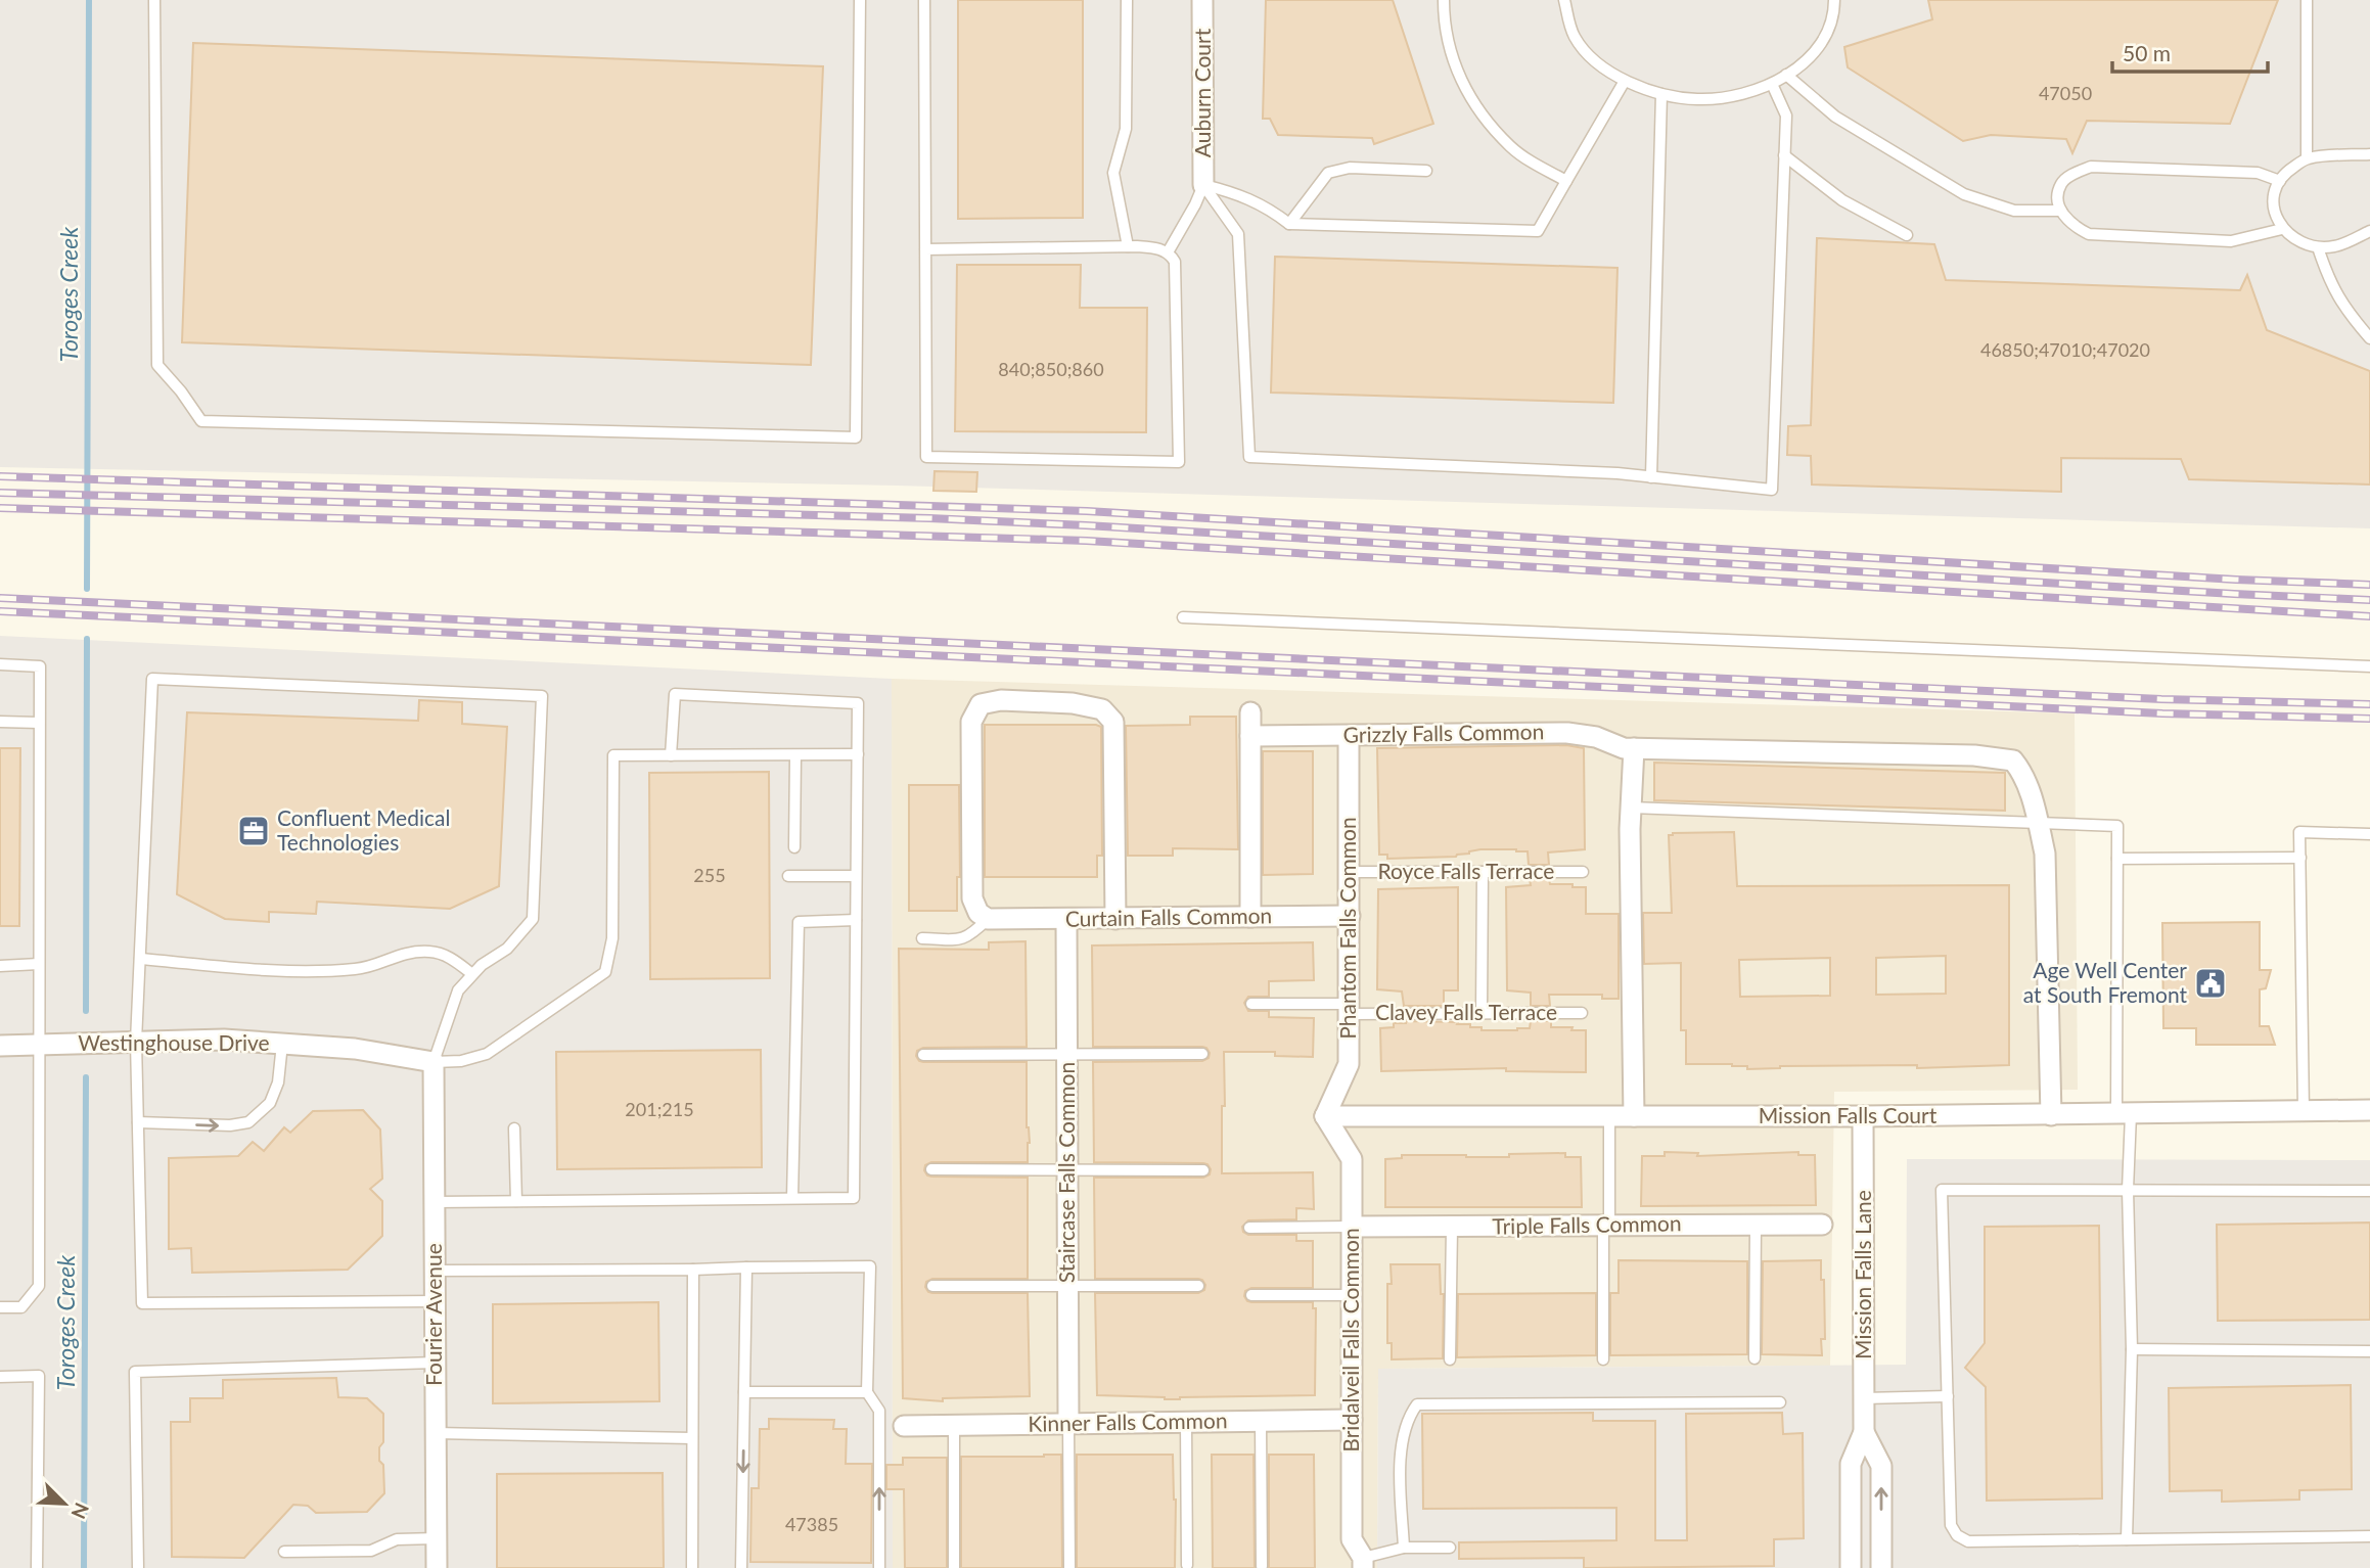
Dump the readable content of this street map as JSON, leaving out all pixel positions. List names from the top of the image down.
{
  "streets": {
    "street": [
      "Auburn Court",
      "Grizzly Falls Common",
      "Curtain Falls Common",
      "Phantom Falls Common",
      "Westinghouse Drive",
      "Mission Falls Court",
      "Staircase Falls Common",
      "Triple Falls Common",
      "Mission Falls Lane",
      "Fourier Avenue",
      "Bridalveil Falls Common",
      "Kinner Falls Common"
    ],
    "lane": ["Royce Falls Terrace", "Clavey Falls Terrace"]
  },
  "crossings": [
    ["Grizzly Falls Common", "Phantom Falls Common"],
    ["Royce Falls Terrace", "Phantom Falls Common"],
    ["Curtain Falls Common", "Phantom Falls Common"],
    ["Curtain Falls Common", "Staircase Falls Common"],
    ["Phantom Falls Common", "Clavey Falls Terrace"],
    ["Phantom Falls Common", "Mission Falls Court"],
    ["Phantom Falls Common", "Bridalveil Falls Common"],
    ["Westinghouse Drive", "Fourier Avenue"],
    ["Mission Falls Court", "Mission Falls Lane"],
    ["Mission Falls Court", "Bridalveil Falls Common"],
    ["Staircase Falls Common", "Kinner Falls Common"],
    ["Triple Falls Common", "Bridalveil Falls Common"],
    ["Bridalveil Falls Common", "Kinner Falls Common"]
  ],
  "water": ["Toroges Creek"],
  "places": {
    "office": ["Confluent Medical Technologies"],
    "public building": ["Age Well Center at South Fremont"]
  },
  "house_numbers": [
    "47050",
    "46850;47010;47020",
    "840;850;860",
    "255",
    "201;215",
    "47385"
  ],
  "scale_bar": "50 m",
  "north": "bottom right"
}
